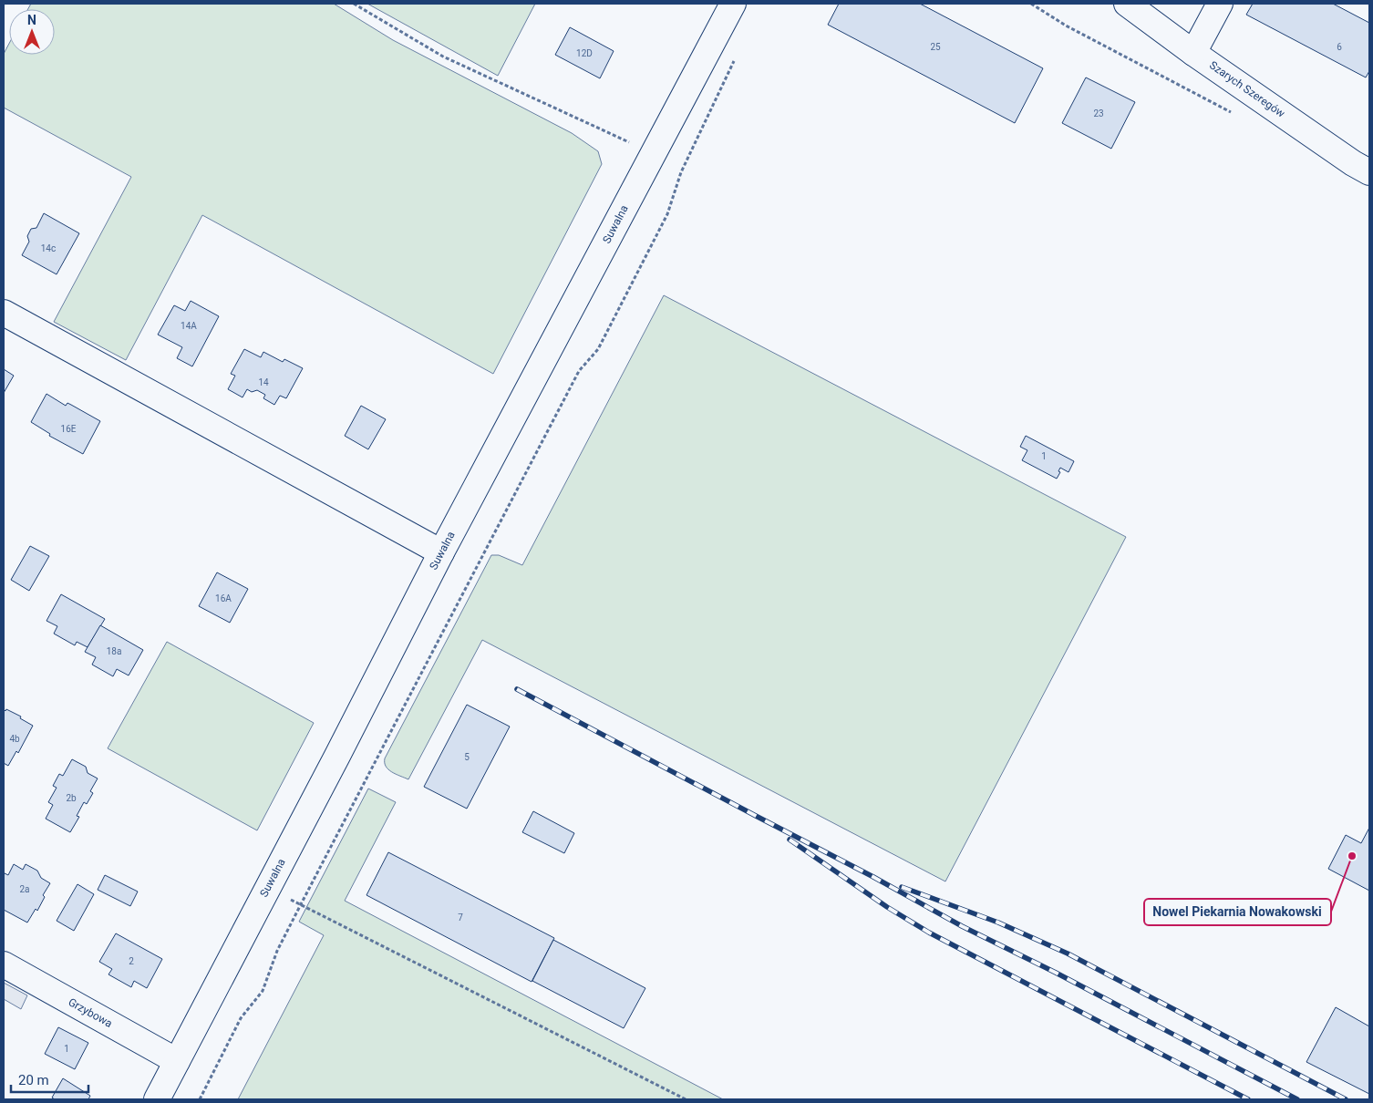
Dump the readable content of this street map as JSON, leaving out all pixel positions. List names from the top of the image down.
{
  "streets": {
    "street": ["Szarych Szeregów", "Suwalna", "Grzybowa"]
  },
  "crossings": [
    ["Suwalna", "Grzybowa"]
  ],
  "places": ["Nowel Piekarnia Nowakowski"],
  "house_numbers": [
    "25",
    "6",
    "12D",
    "23",
    "14c",
    "14A",
    "14",
    "16E",
    "1",
    "16A",
    "18a",
    "4b",
    "5",
    "2b",
    "2a",
    "7",
    "2",
    "1"
  ],
  "scale_bar": "20 m",
  "north": "top"
}
